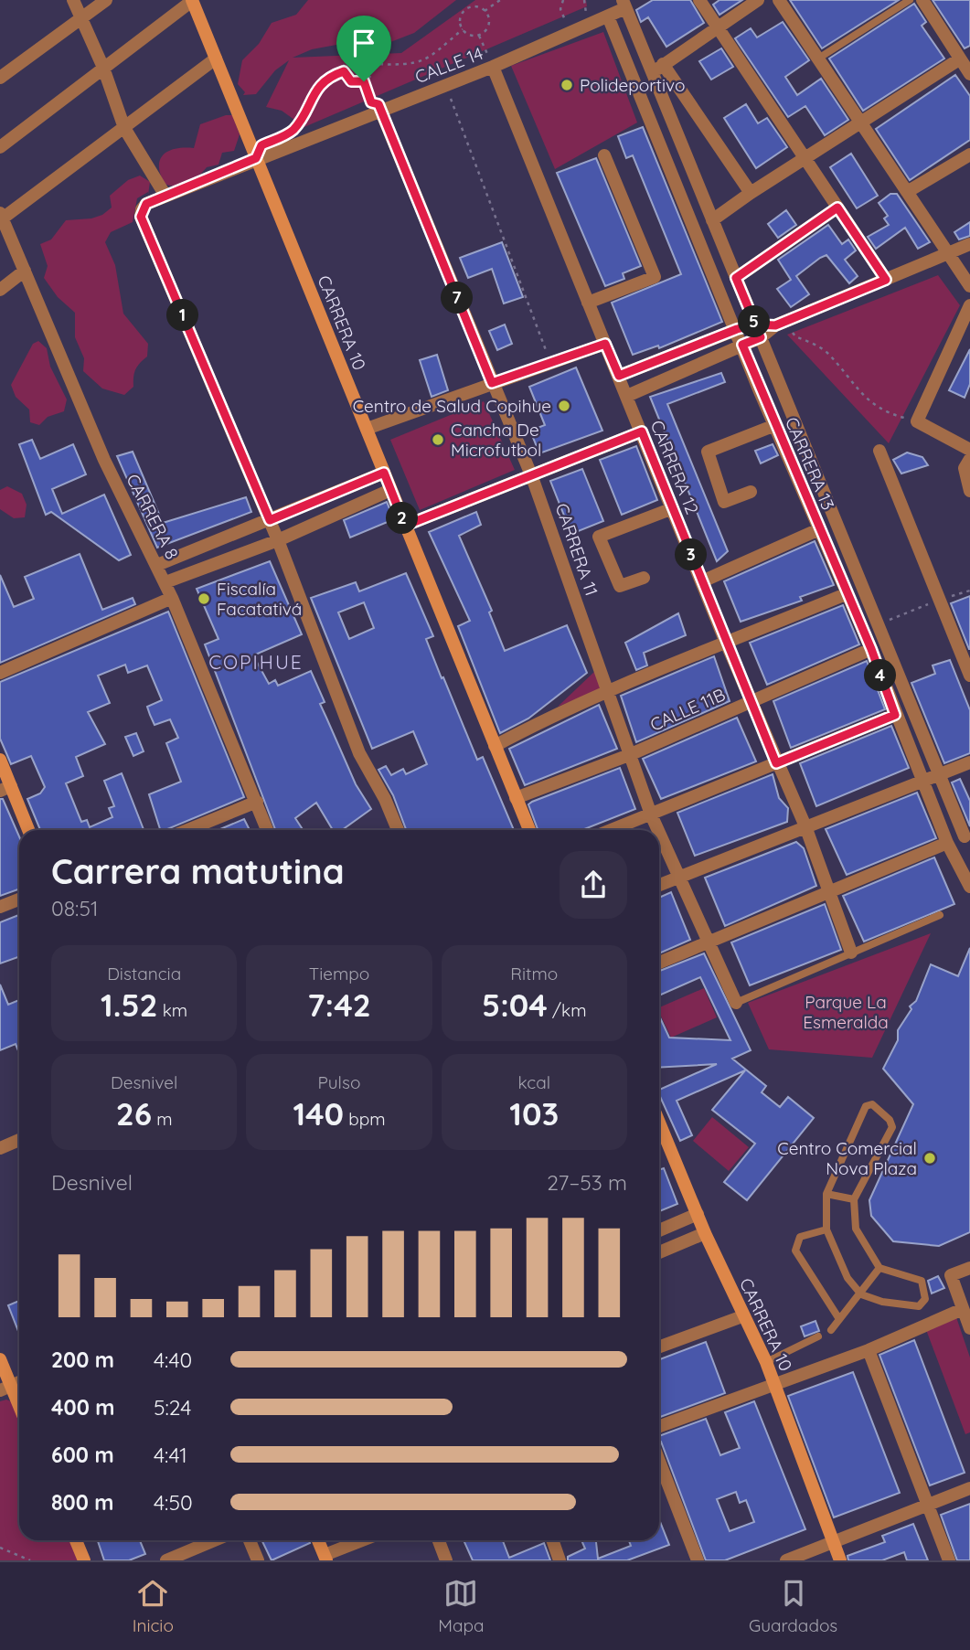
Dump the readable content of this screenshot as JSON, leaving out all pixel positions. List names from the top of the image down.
{
  "streets": {
    "street": [
      "CALLE 14",
      "CARRERA 10",
      "CARRERA 13",
      "CARRERA 12",
      "CARRERA 8",
      "CARRERA 11",
      "CALLE 11B"
    ]
  },
  "crossings": [
    ["CALLE 14", "CARRERA 10"],
    ["CALLE 14", "CARRERA 13"],
    ["CALLE 14", "CARRERA 12"],
    ["CALLE 14", "CARRERA 11"],
    ["CARRERA 10", "CALLE 11B"],
    ["CARRERA 13", "CALLE 11B"],
    ["CARRERA 12", "CALLE 11B"],
    ["CARRERA 11", "CALLE 11B"]
  ],
  "districts": ["COPIHUE"],
  "parks": ["Parque La Esmeralda"],
  "places": [
    "Polideportivo",
    "Centro de Salud Copihue",
    "Cancha De Microfutbol",
    "Fiscalía Facatativá",
    "Centro Comercial Nova Plaza"
  ],
  "page": {
    "pins": [
      "7",
      "1",
      "5",
      "2",
      "3",
      "4"
    ],
    "heading": ["Carrera matutina", "08:51"],
    "stats": [
      ["Distancia", "1.52 km"],
      ["Tiempo", "7:42"],
      ["Ritmo", "5:04 /km"],
      ["Desnivel", "26 m"],
      ["Pulso", "140 bpm"],
      ["kcal", "103"]
    ],
    "chart": ["Desnivel", "27–53 m"],
    "list": [
      {
        "name": "200 m",
        "note": "4:40"
      },
      {
        "name": "400 m",
        "note": "5:24"
      },
      {
        "name": "600 m",
        "note": "4:41"
      },
      {
        "name": "800 m",
        "note": "4:50"
      }
    ],
    "tabs": ["Inicio", "Mapa", "Guardados"]
  }
}
